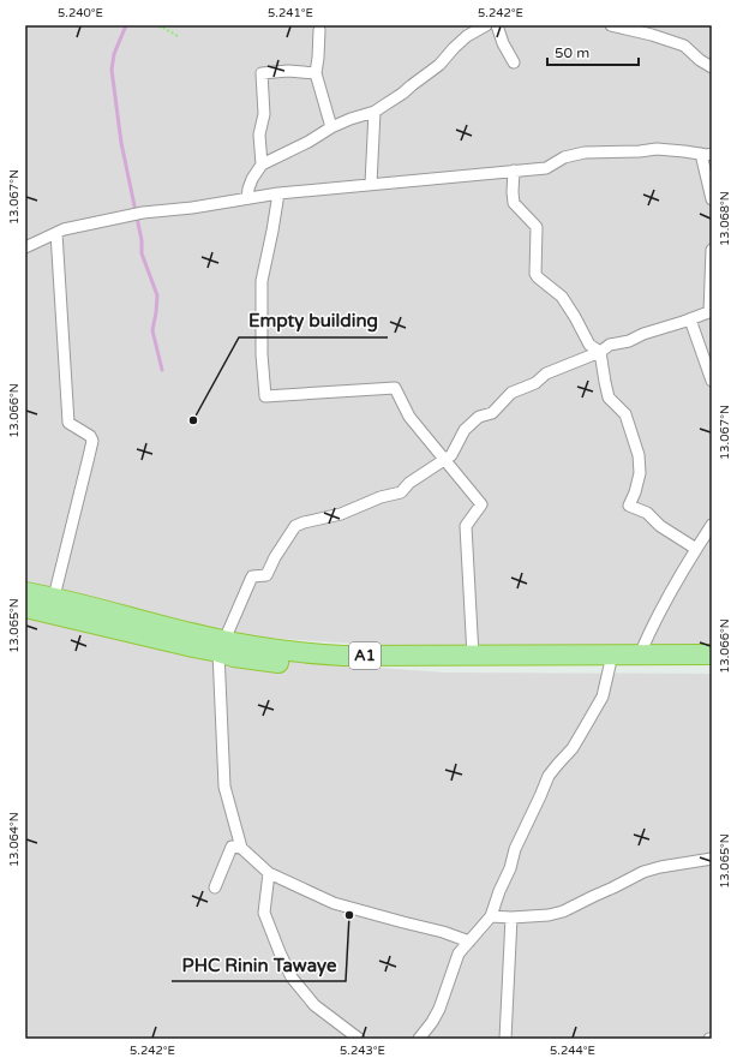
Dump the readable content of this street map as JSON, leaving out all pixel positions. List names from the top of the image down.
{
  "streets": {
    "highway": ["A1"]
  },
  "places": ["Empty building", "PHC Rinin Tawaye"],
  "scale_bar": "50 m",
  "coordinates": [
    "5.240°E",
    "5.241°E",
    "5.242°E",
    "13.067°N",
    "13.068°N",
    "13.066°N",
    "13.065°N",
    "13.064°N",
    "5.243°E",
    "5.244°E"
  ]
}
